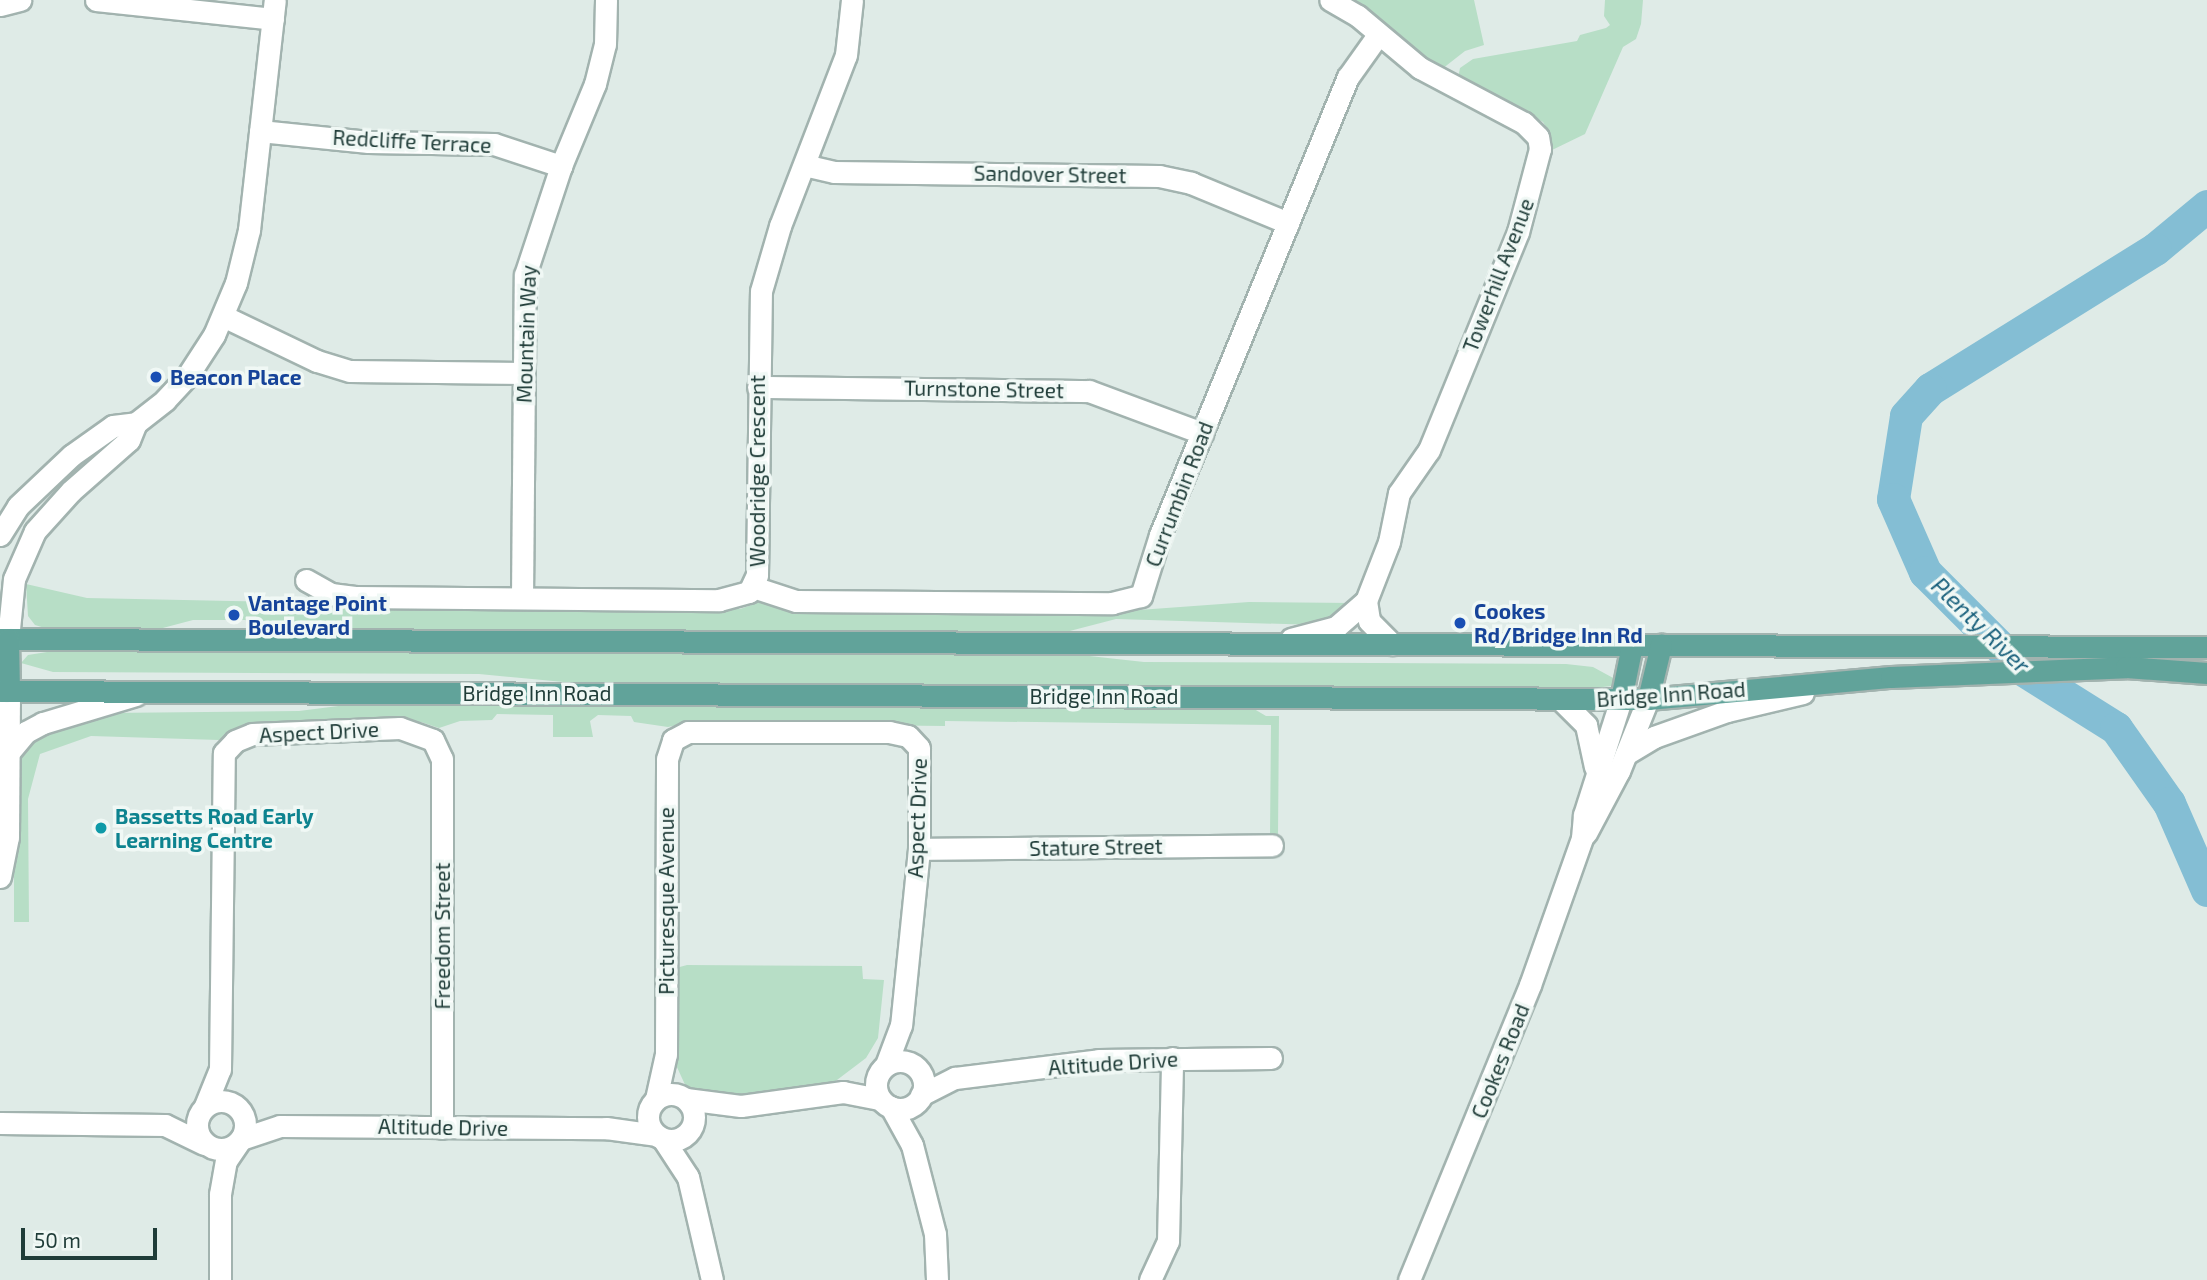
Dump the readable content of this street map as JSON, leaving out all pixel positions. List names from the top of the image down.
{
  "streets": {
    "main road": ["Bridge Inn Road", "Cookes Road"],
    "street": [
      "Redcliffe Terrace",
      "Sandover Street",
      "Towerhill Avenue",
      "Mountain Way",
      "Turnstone Street",
      "Woodridge Crescent",
      "Currumbin Road",
      "Aspect Drive",
      "Stature Street",
      "Picturesque Avenue",
      "Freedom Street",
      "Altitude Drive"
    ]
  },
  "crossings": [
    ["Redcliffe Terrace", "Mountain Way"],
    ["Sandover Street", "Woodridge Crescent"],
    ["Sandover Street", "Currumbin Road"],
    ["Towerhill Avenue", "Currumbin Road"],
    ["Towerhill Avenue", "Bridge Inn Road"],
    ["Mountain Way", "Woodridge Crescent"],
    ["Turnstone Street", "Woodridge Crescent"],
    ["Turnstone Street", "Currumbin Road"],
    ["Woodridge Crescent", "Currumbin Road"],
    ["Bridge Inn Road", "Cookes Road"],
    ["Aspect Drive", "Stature Street"],
    ["Aspect Drive", "Picturesque Avenue"],
    ["Aspect Drive", "Freedom Street"],
    ["Aspect Drive", "Altitude Drive"],
    ["Picturesque Avenue", "Altitude Drive"],
    ["Freedom Street", "Altitude Drive"]
  ],
  "water": ["Plenty River"],
  "places": [
    "Beacon Place",
    "Vantage Point Boulevard",
    "Cookes Rd/Bridge Inn Rd",
    "Bassetts Road Early Learning Centre"
  ],
  "scale_bar": "50 m"
}
